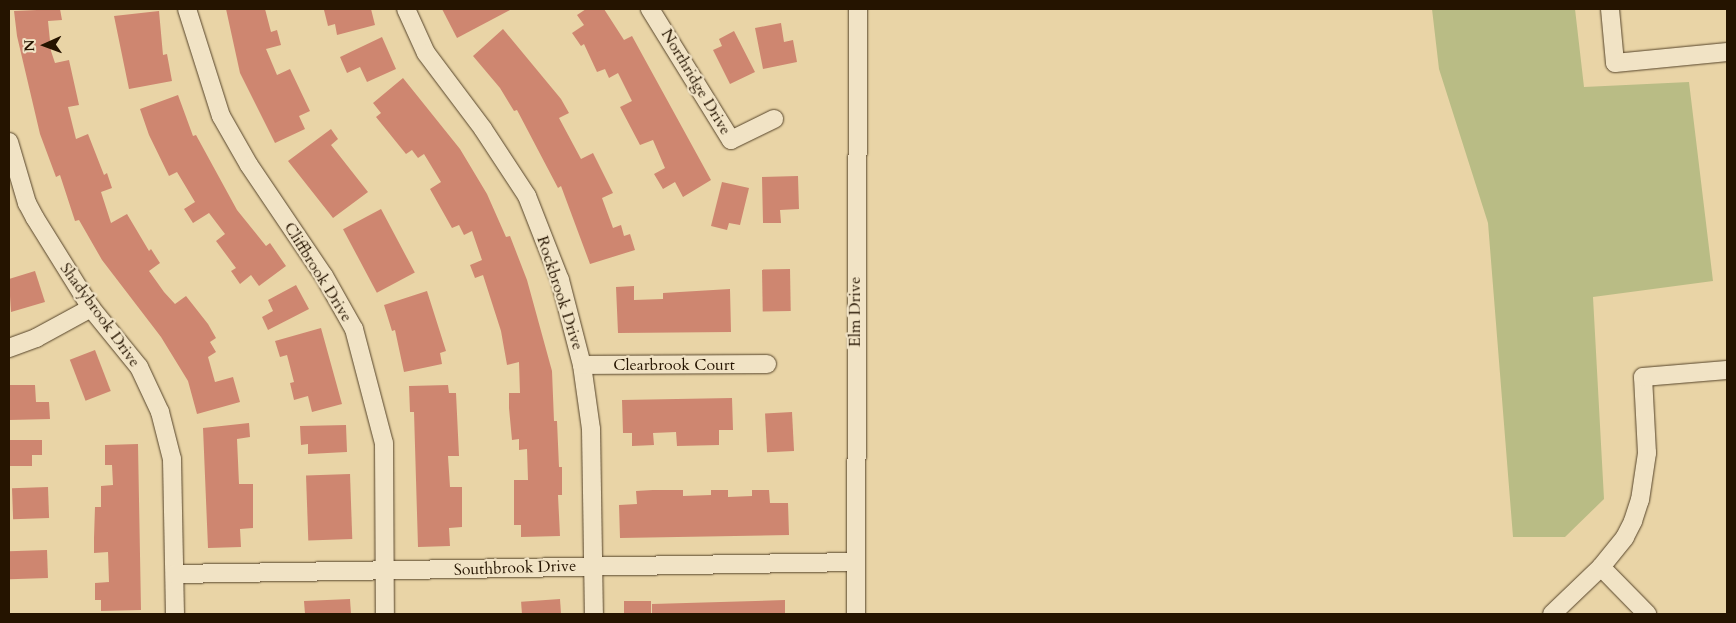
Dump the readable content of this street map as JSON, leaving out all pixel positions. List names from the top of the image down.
{
  "streets": {
    "street": [
      "Northridge Drive",
      "Cliffbrook Drive",
      "Rockbrook Drive",
      "Elm Drive",
      "Shadybrook Drive",
      "Clearbrook Court",
      "Southbrook Drive"
    ]
  },
  "crossings": [
    ["Cliffbrook Drive", "Southbrook Drive"],
    ["Rockbrook Drive", "Clearbrook Court"],
    ["Rockbrook Drive", "Southbrook Drive"],
    ["Elm Drive", "Southbrook Drive"],
    ["Shadybrook Drive", "Southbrook Drive"]
  ],
  "north": "left"
}
